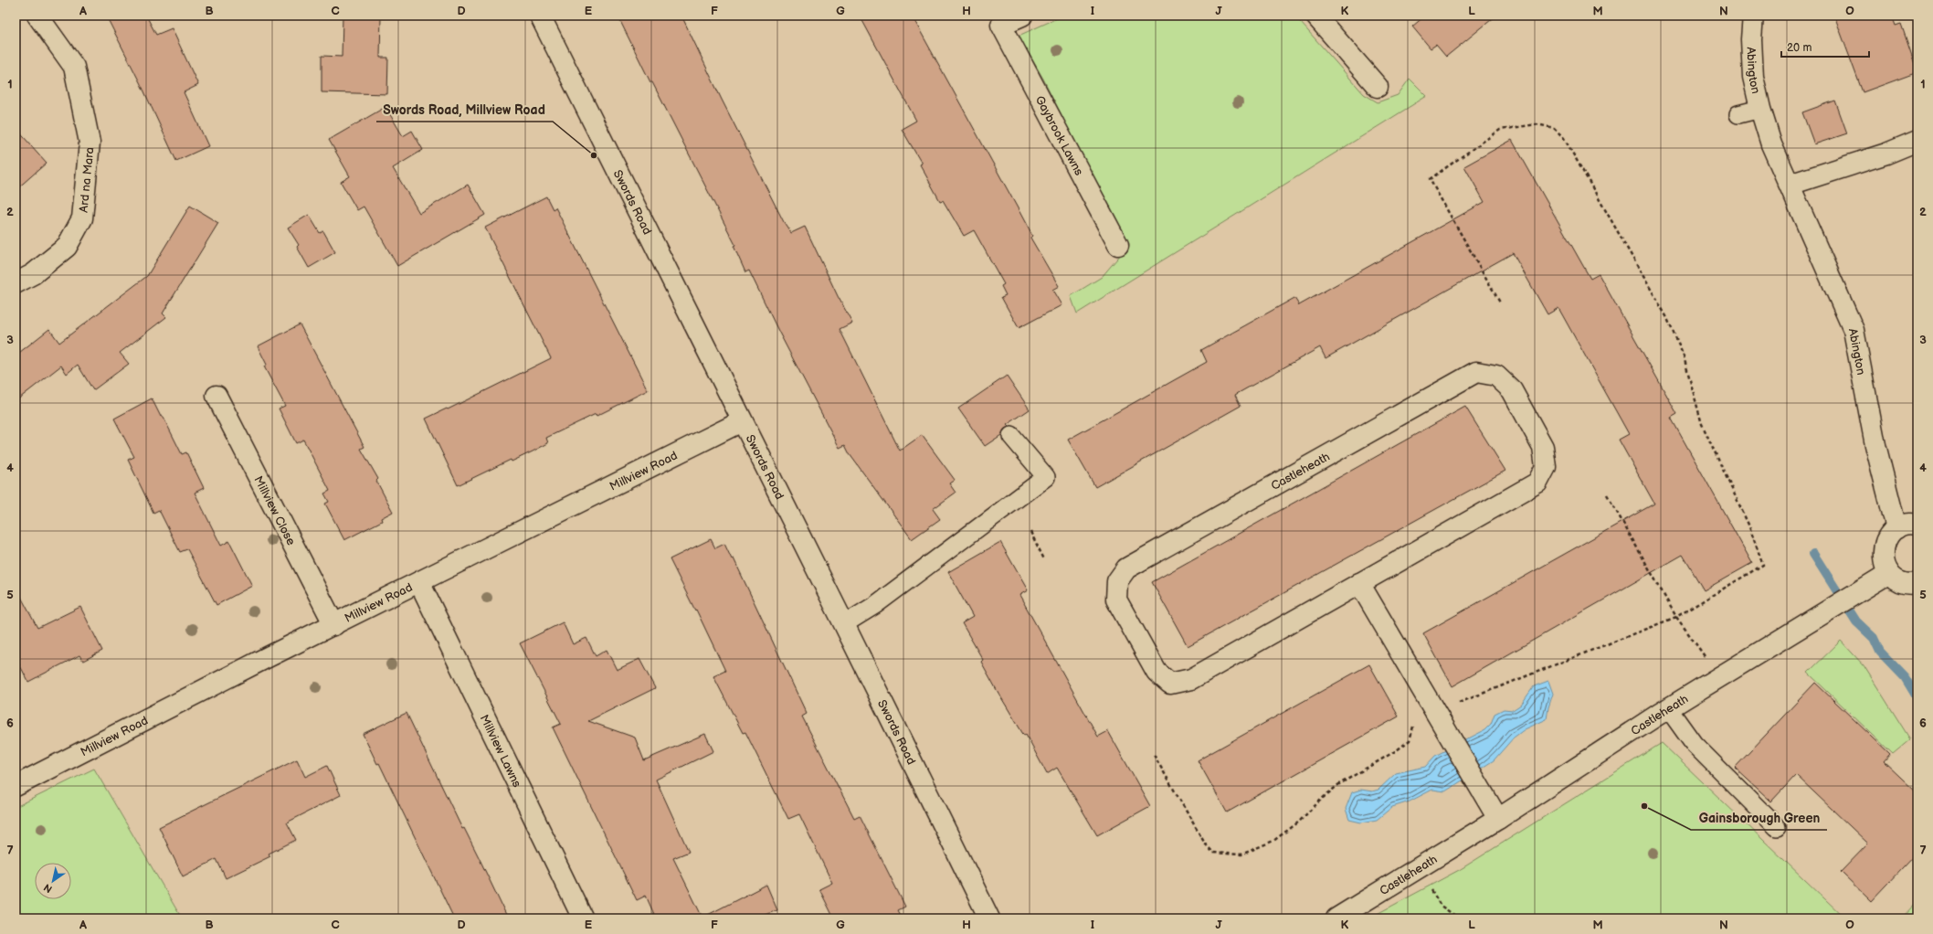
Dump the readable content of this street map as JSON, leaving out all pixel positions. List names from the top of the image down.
{
  "streets": {
    "street": [
      "Abington",
      "Gaybrook Lawns",
      "Ard na Mara",
      "Swords Road",
      "Millview Road",
      "Castleheath",
      "Millview Close",
      "Millview Lawns"
    ]
  },
  "crossings": [
    ["Swords Road", "Millview Road"],
    ["Millview Road", "Millview Close"],
    ["Millview Road", "Millview Lawns"]
  ],
  "places": ["Swords Road, Millview Road", "Gainsborough Green"],
  "scale_bar": "20 m",
  "north": "bottom left",
  "grid": {
    "columns": [
      "A",
      "B",
      "C",
      "D",
      "E",
      "F",
      "G",
      "H",
      "I",
      "J",
      "K",
      "L",
      "M",
      "N",
      "O"
    ],
    "rows": [
      "1",
      "2",
      "3",
      "4",
      "5",
      "6",
      "7"
    ]
  }
}
